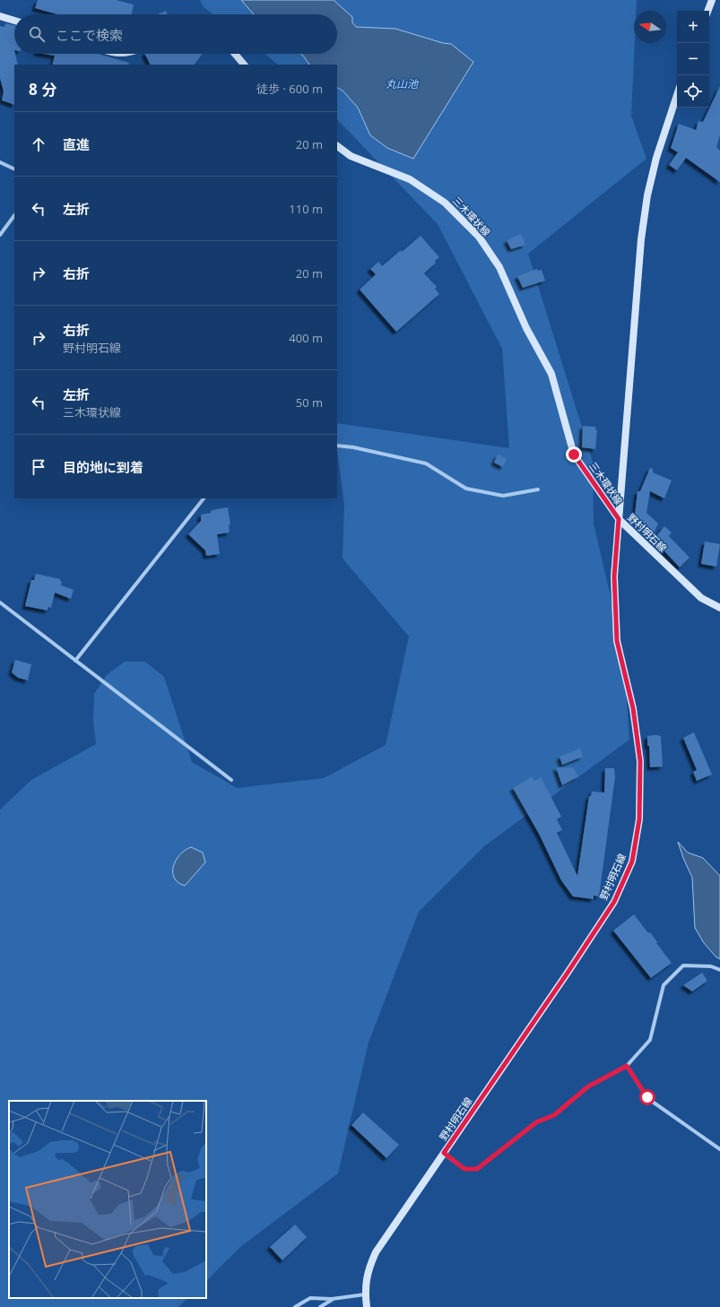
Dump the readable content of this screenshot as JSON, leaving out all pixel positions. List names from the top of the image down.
{
  "streets": {
    "main road": ["三木環状線", "野村明石線"]
  },
  "crossings": [
    ["三木環状線", "野村明石線"]
  ],
  "water": ["丸山池"],
  "north": "left",
  "page": {
    "map_buttons": ["+", "−"],
    "search": "ここで検索",
    "heading": ["8 分", "徒歩 · 600 m"],
    "list": [
      ["直進", "20 m"],
      ["左折", "110 m"],
      ["右折", "20 m"],
      ["右折", "野村明石線", "400 m"],
      ["左折", "三木環状線", "50 m"],
      "目的地に到着"
    ]
  }
}
